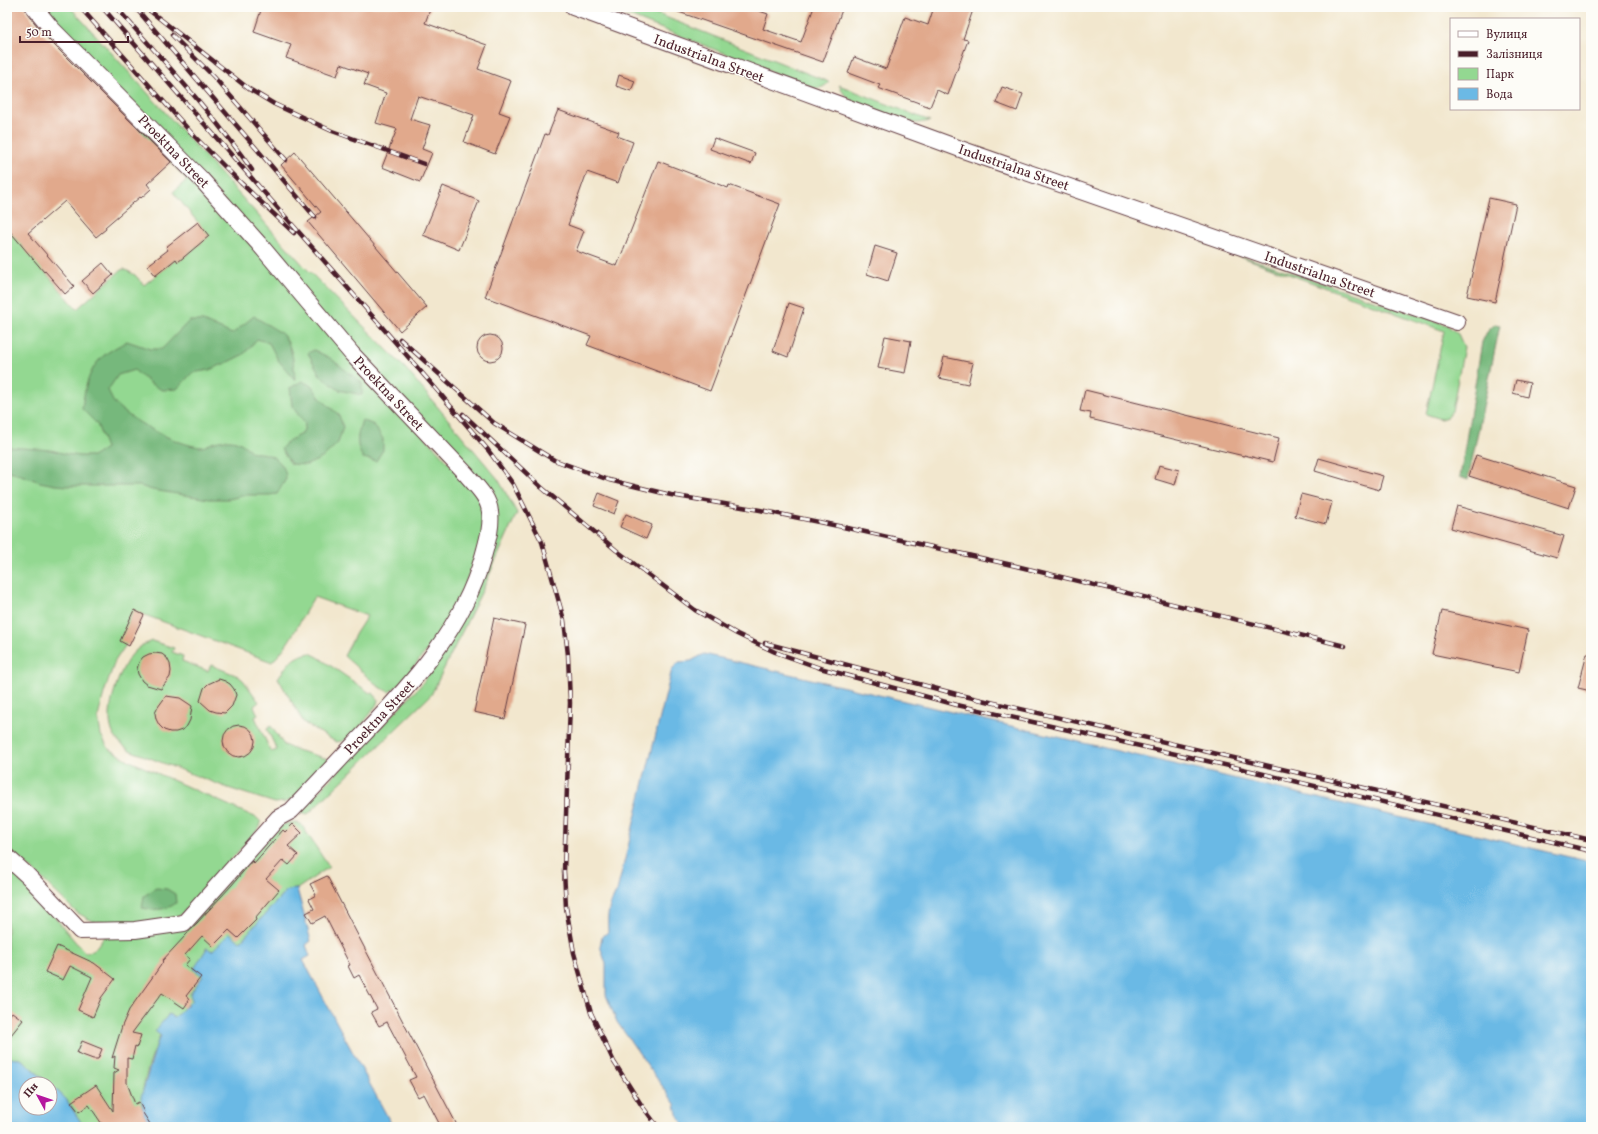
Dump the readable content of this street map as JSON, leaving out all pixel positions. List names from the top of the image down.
{
  "streets": {
    "street": ["Industrialna Street", "Proektna Street"]
  },
  "legend": [
    "Вулиця",
    "Залізниця",
    "Парк",
    "Вода"
  ],
  "scale_bar": "50 m",
  "north": "top left"
}
